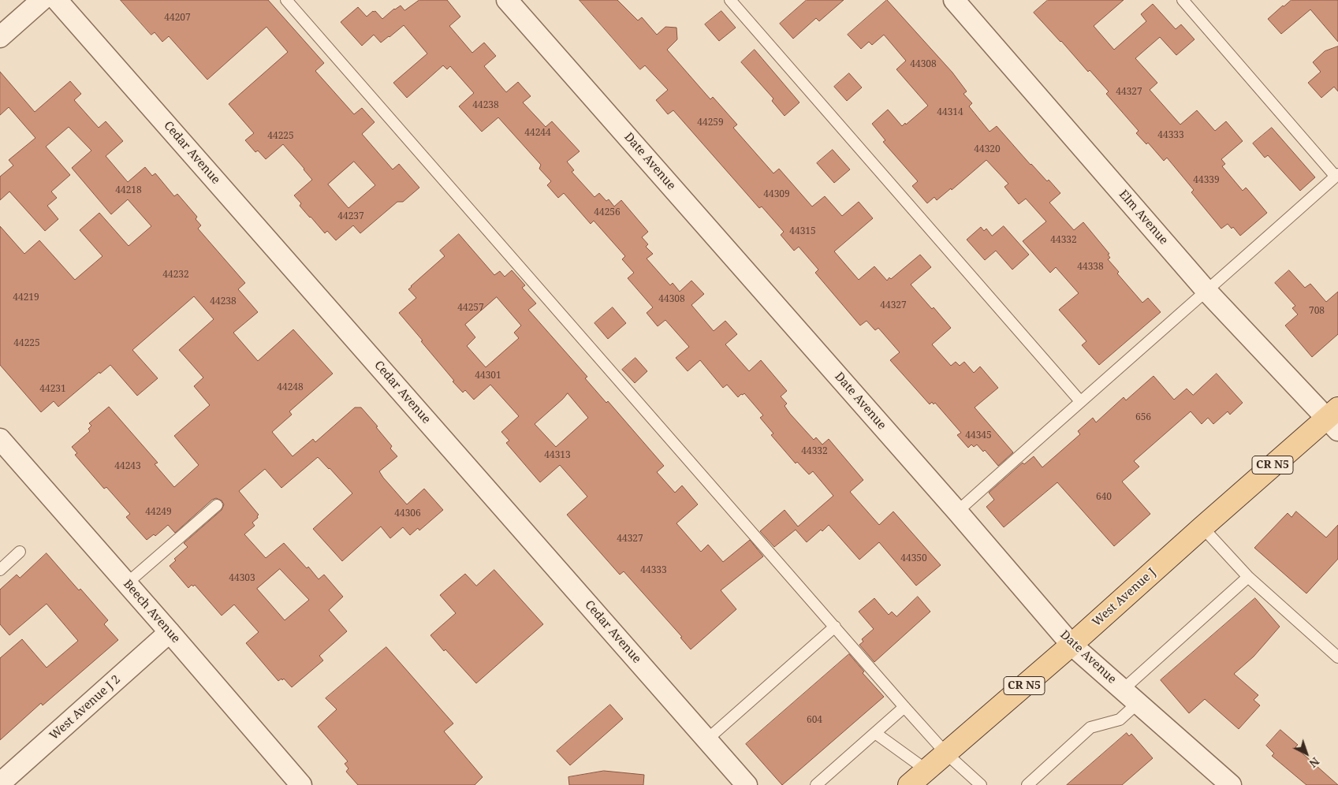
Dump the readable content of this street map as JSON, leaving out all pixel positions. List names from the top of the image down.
{
  "streets": {
    "main road": ["CR N5", "West Avenue J"],
    "street": [
      "Cedar Avenue",
      "Date Avenue",
      "Elm Avenue",
      "Beech Avenue",
      "West Avenue J 2"
    ]
  },
  "crossings": [
    ["Date Avenue", "West Avenue J"],
    ["Elm Avenue", "West Avenue J"],
    ["Beech Avenue", "West Avenue J 2"]
  ],
  "house_numbers": [
    "44207",
    "44308",
    "44327",
    "44238",
    "44314",
    "44259",
    "44244",
    "44333",
    "44225",
    "44320",
    "44339",
    "44218",
    "44309",
    "44256",
    "44237",
    "44315",
    "44332",
    "44338",
    "44232",
    "44219",
    "44308",
    "44238",
    "44327",
    "44257",
    "708",
    "44225",
    "44301",
    "44248",
    "44231",
    "656",
    "44345",
    "44332",
    "44313",
    "44243",
    "640",
    "44249",
    "44306",
    "44327",
    "44350",
    "44333",
    "44303",
    "604"
  ],
  "north": "bottom right"
}
